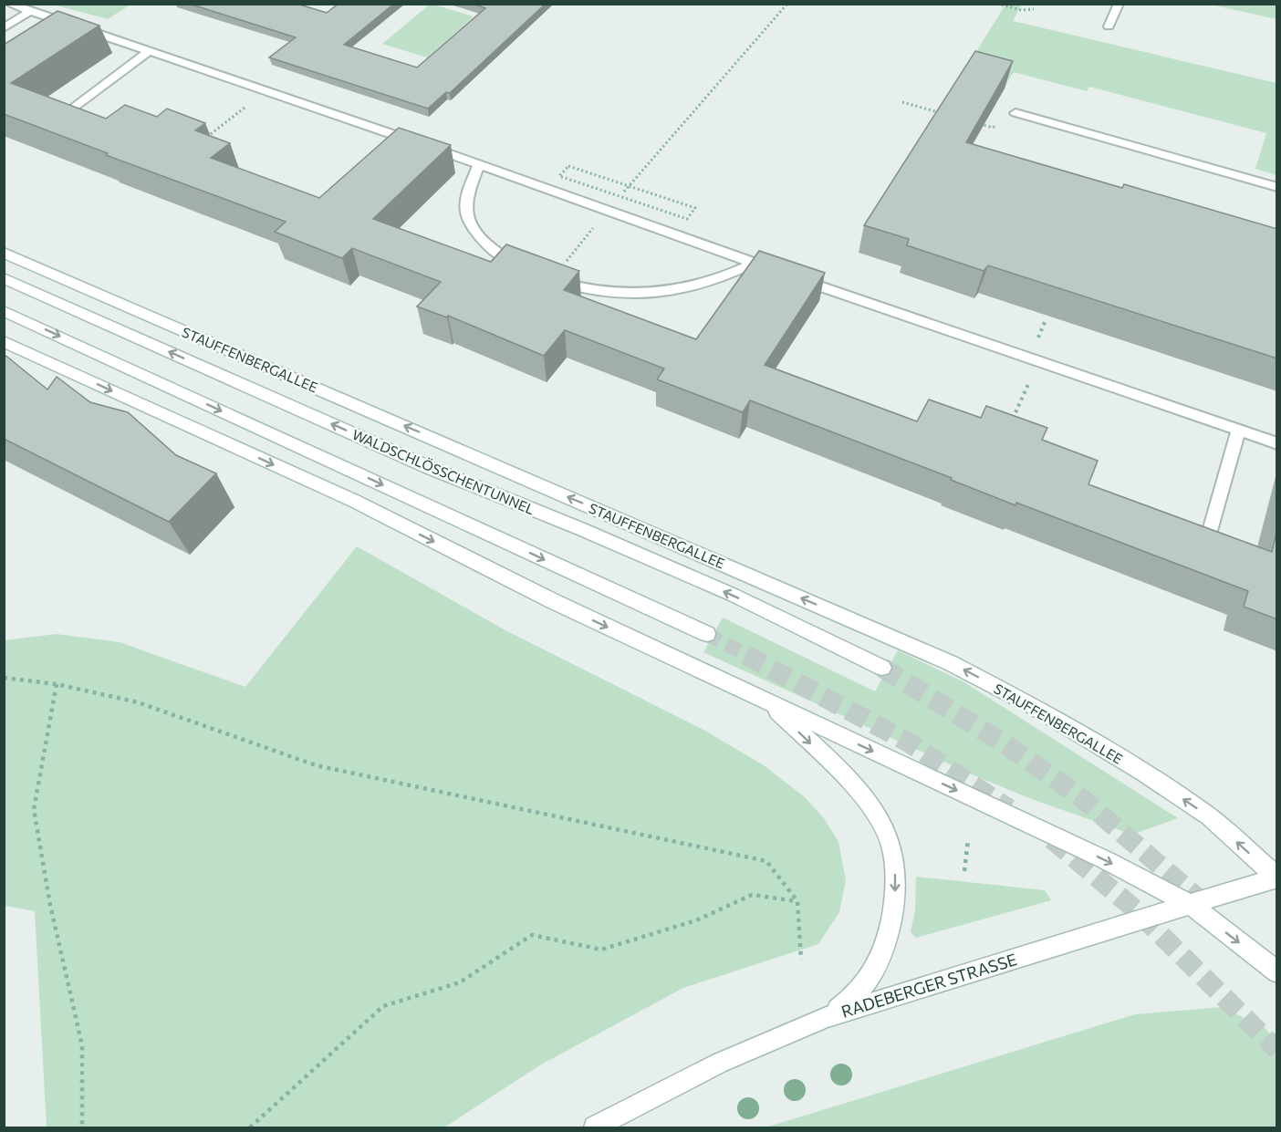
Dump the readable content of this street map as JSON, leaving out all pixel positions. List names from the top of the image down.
{
  "streets": {
    "main road": ["STAUFFENBERGALLEE", "WALDSCHLÖSSCHENTUNNEL", "RADEBERGER STRASSE"]
  },
  "crossings": [
    ["STAUFFENBERGALLEE", "RADEBERGER STRASSE"]
  ]
}
